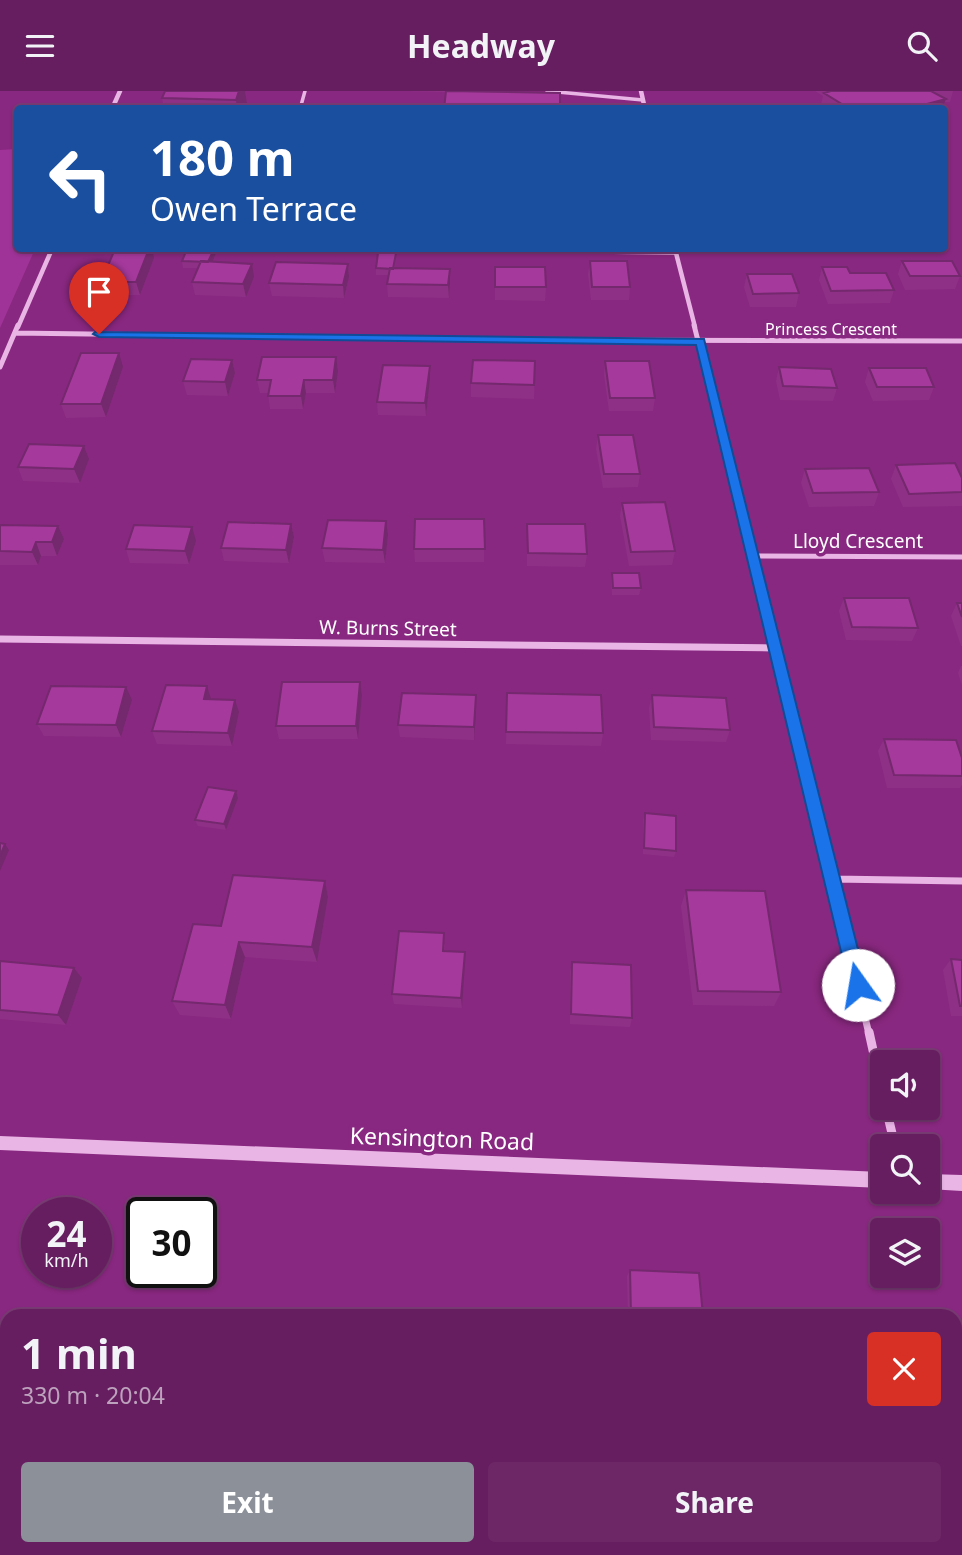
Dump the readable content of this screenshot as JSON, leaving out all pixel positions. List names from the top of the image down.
{
  "streets": {
    "street": [
      "Princess Crescent",
      "Lloyd Crescent",
      "W. Burns Street",
      "Kensington Road"
    ]
  },
  "page": {
    "header": "Headway",
    "turn": ["180 m", "Owen Terrace"],
    "speed": "24 km/h",
    "limit": "30",
    "heading": ["1 min", "330 m · 20:04"],
    "buttons": ["Exit", "Share"]
  }
}
